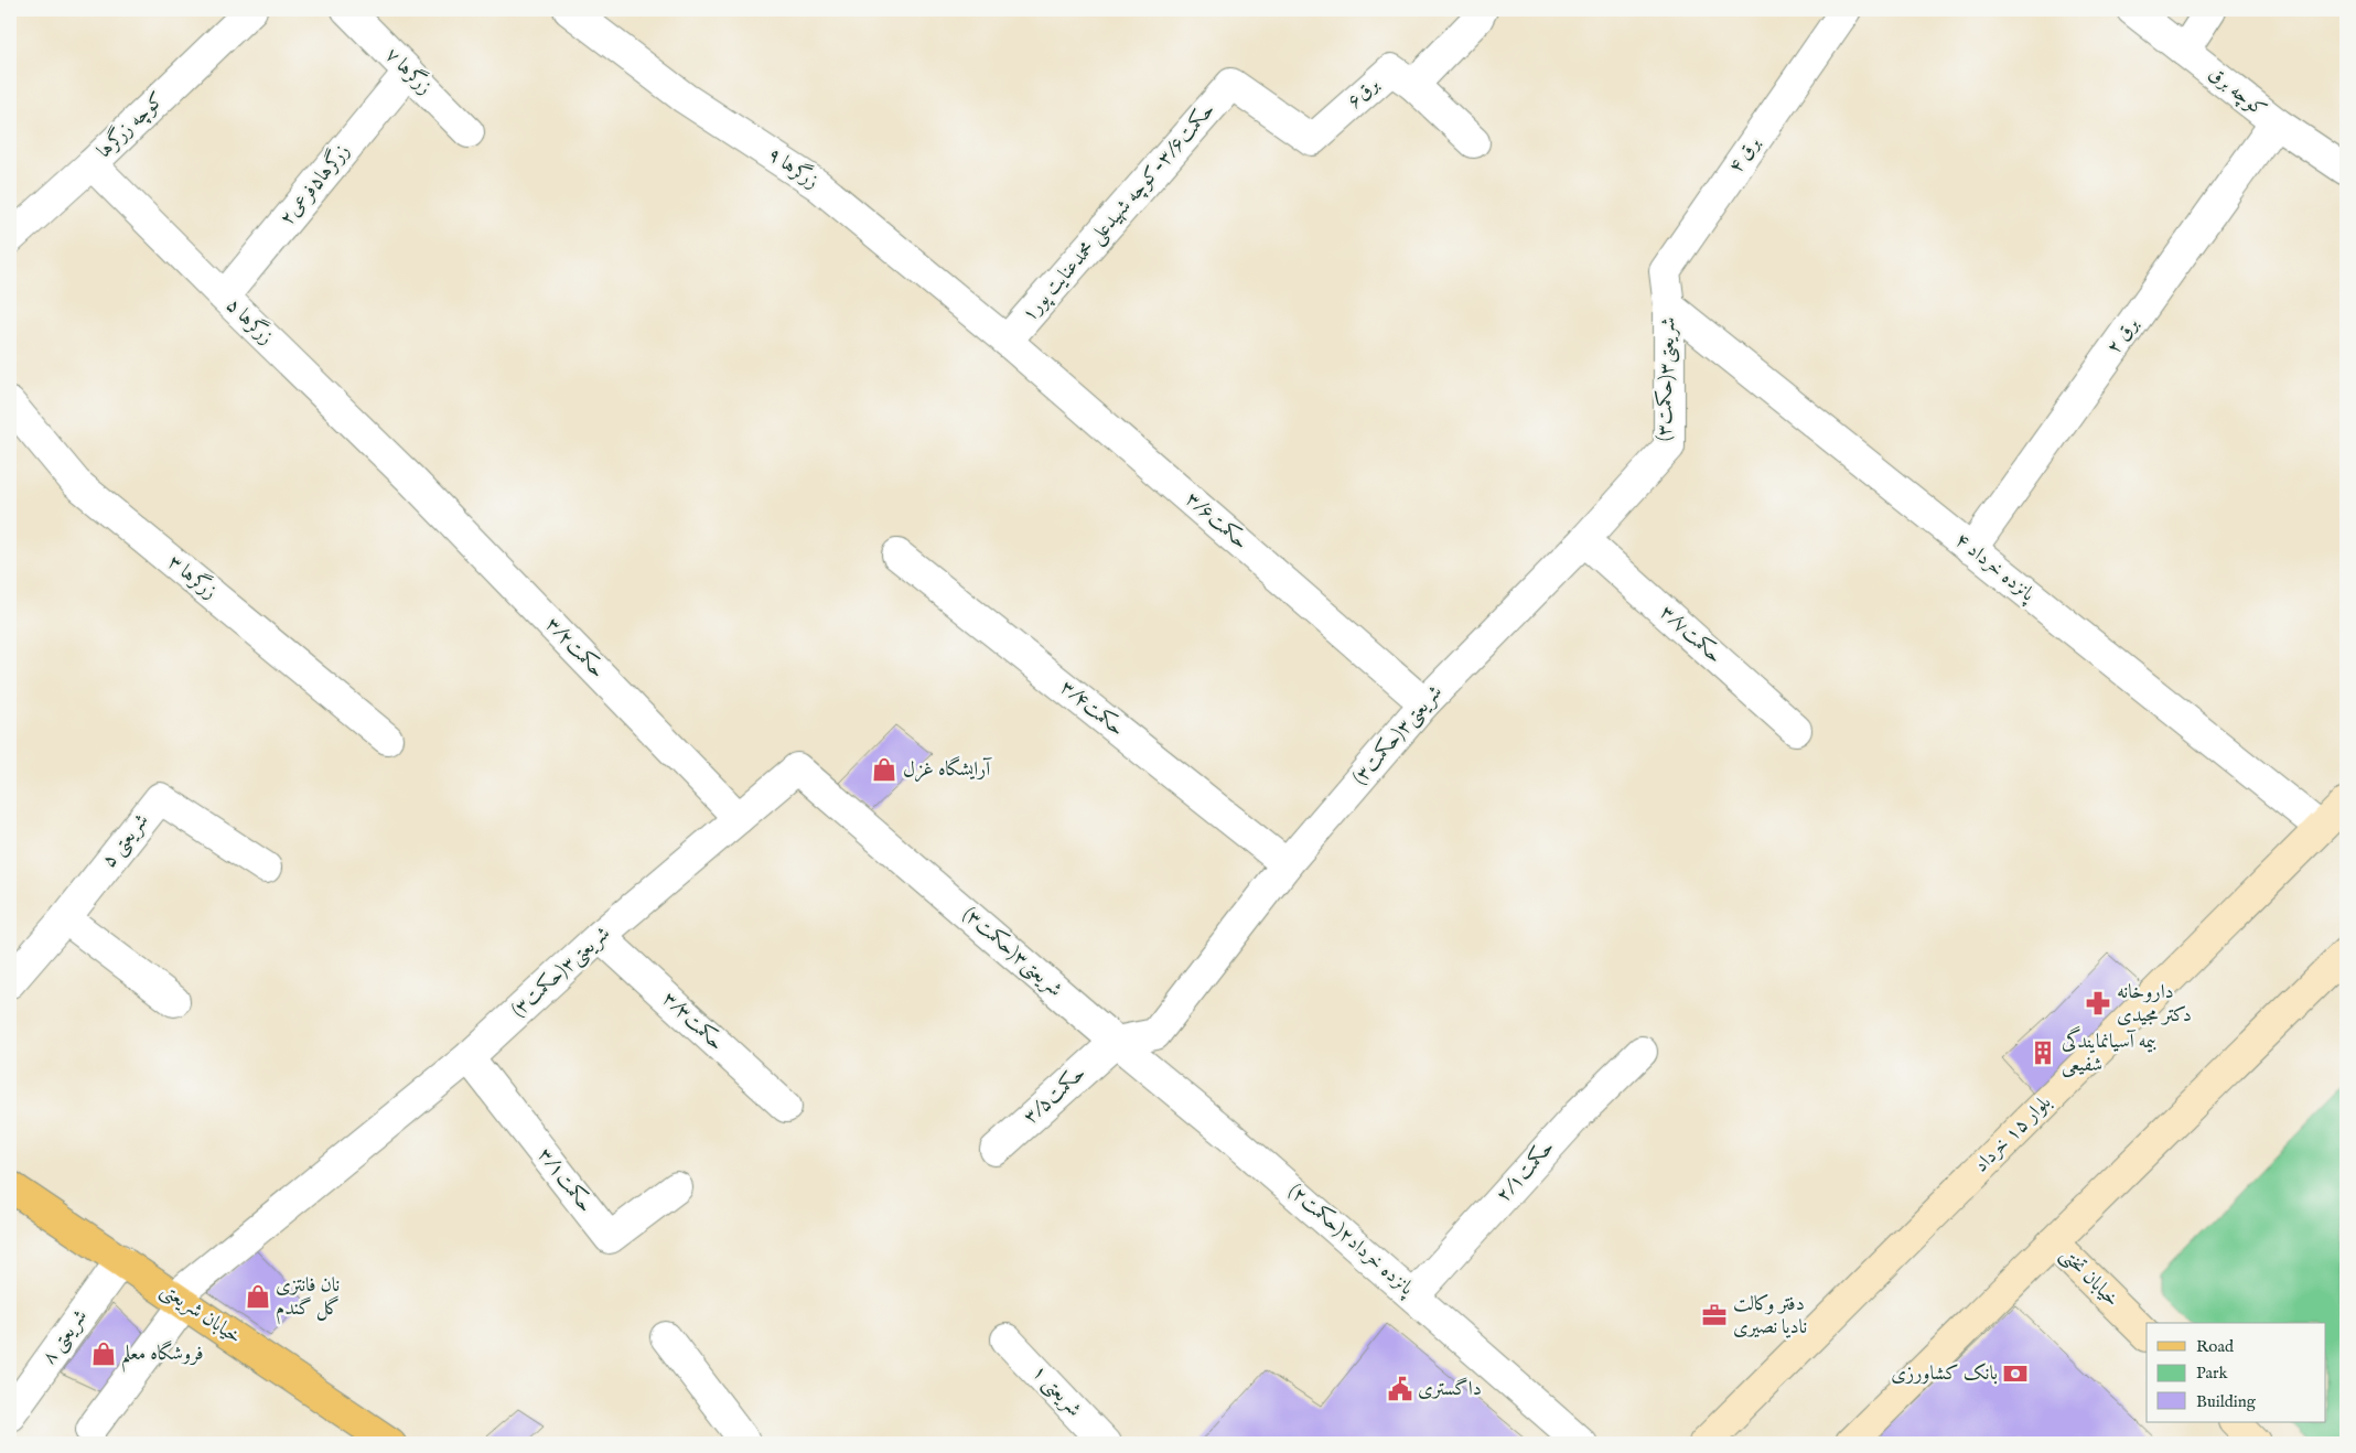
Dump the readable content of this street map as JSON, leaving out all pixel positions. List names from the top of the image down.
{
  "streets": {
    "main road": ["بلوار ۱۵ خرداد", "خیابان تختی", "خیابان شریعتی"],
    "street": [
      "زرگرها ۷",
      "کوچه برق",
      "برق۶",
      "کوچه زرگرها",
      "برق ۴",
      "زرگرها ۹",
      "زرگرها۵فرعی۲",
      "حکمت۳/۶-کوچه شهیدعلی محمدعنایت پور۱",
      "زرگرها ۵",
      "برق ۲",
      "شریعتی۳(حکمت۳)",
      "حکمت۳/۶",
      "پانزده خرداد ۴",
      "زرگرها ۳",
      "حکمت۳/۷",
      "حکمت۳/۲",
      "حکمت۳/۴",
      "شریعتی ۵",
      "حکمت۳/۳",
      "حکمت۳/۵",
      "حکمت۲/۱",
      "حکمت۳/۱",
      "پانزده خرداد۲(حکمت۲)",
      "شریعتی ۸",
      "شریعتی ۱"
    ]
  },
  "crossings": [
    ["زرگرها ۷", "زرگرها۵فرعی۲"],
    ["کوچه برق", "برق ۲"],
    ["برق۶", "حکمت۳/۶-کوچه شهیدعلی محمدعنایت پور۱"],
    ["کوچه زرگرها", "زرگرها ۵"],
    ["برق ۴", "شریعتی۳(حکمت۳)"],
    ["برق ۴", "پانزده خرداد ۴"],
    ["زرگرها ۹", "حکمت۳/۶-کوچه شهیدعلی محمدعنایت پور۱"],
    ["زرگرها ۹", "حکمت۳/۶"],
    ["زرگرها۵فرعی۲", "زرگرها ۵"],
    ["حکمت۳/۶-کوچه شهیدعلی محمدعنایت پور۱", "حکمت۳/۶"],
    ["زرگرها ۵", "حکمت۳/۲"],
    ["برق ۲", "پانزده خرداد ۴"],
    ["شریعتی۳(حکمت۳)", "حکمت۳/۶"],
    ["شریعتی۳(حکمت۳)", "پانزده خرداد ۴"],
    ["شریعتی۳(حکمت۳)", "حکمت۳/۷"],
    ["شریعتی۳(حکمت۳)", "حکمت۳/۲"],
    ["شریعتی۳(حکمت۳)", "حکمت۳/۴"],
    ["شریعتی۳(حکمت۳)", "حکمت۳/۳"],
    ["شریعتی۳(حکمت۳)", "حکمت۳/۵"],
    ["شریعتی۳(حکمت۳)", "حکمت۳/۱"],
    ["شریعتی۳(حکمت۳)", "پانزده خرداد۲(حکمت۲)"],
    ["شریعتی۳(حکمت۳)", "خیابان شریعتی"],
    ["پانزده خرداد ۴", "بلوار ۱۵ خرداد"],
    ["حکمت۳/۵", "پانزده خرداد۲(حکمت۲)"],
    ["حکمت۲/۱", "پانزده خرداد۲(حکمت۲)"],
    ["خیابان شریعتی", "شریعتی ۸"]
  ],
  "places": {
    "shop": ["آرایشگاه غزل", "نان فانتزی گل گندم", "فروشگاه معلم"],
    "pharmacy": ["داروخانه دکتر مجیدی"],
    "building": ["بیمه آسیانمایندگی شفیعی"],
    "office": ["دفتر وکالت نادیا نصیری"],
    "bank": ["بانک کشاورزی"],
    "public building": ["داگستری"]
  },
  "legend": ["Road", "Park", "Building"]
}
